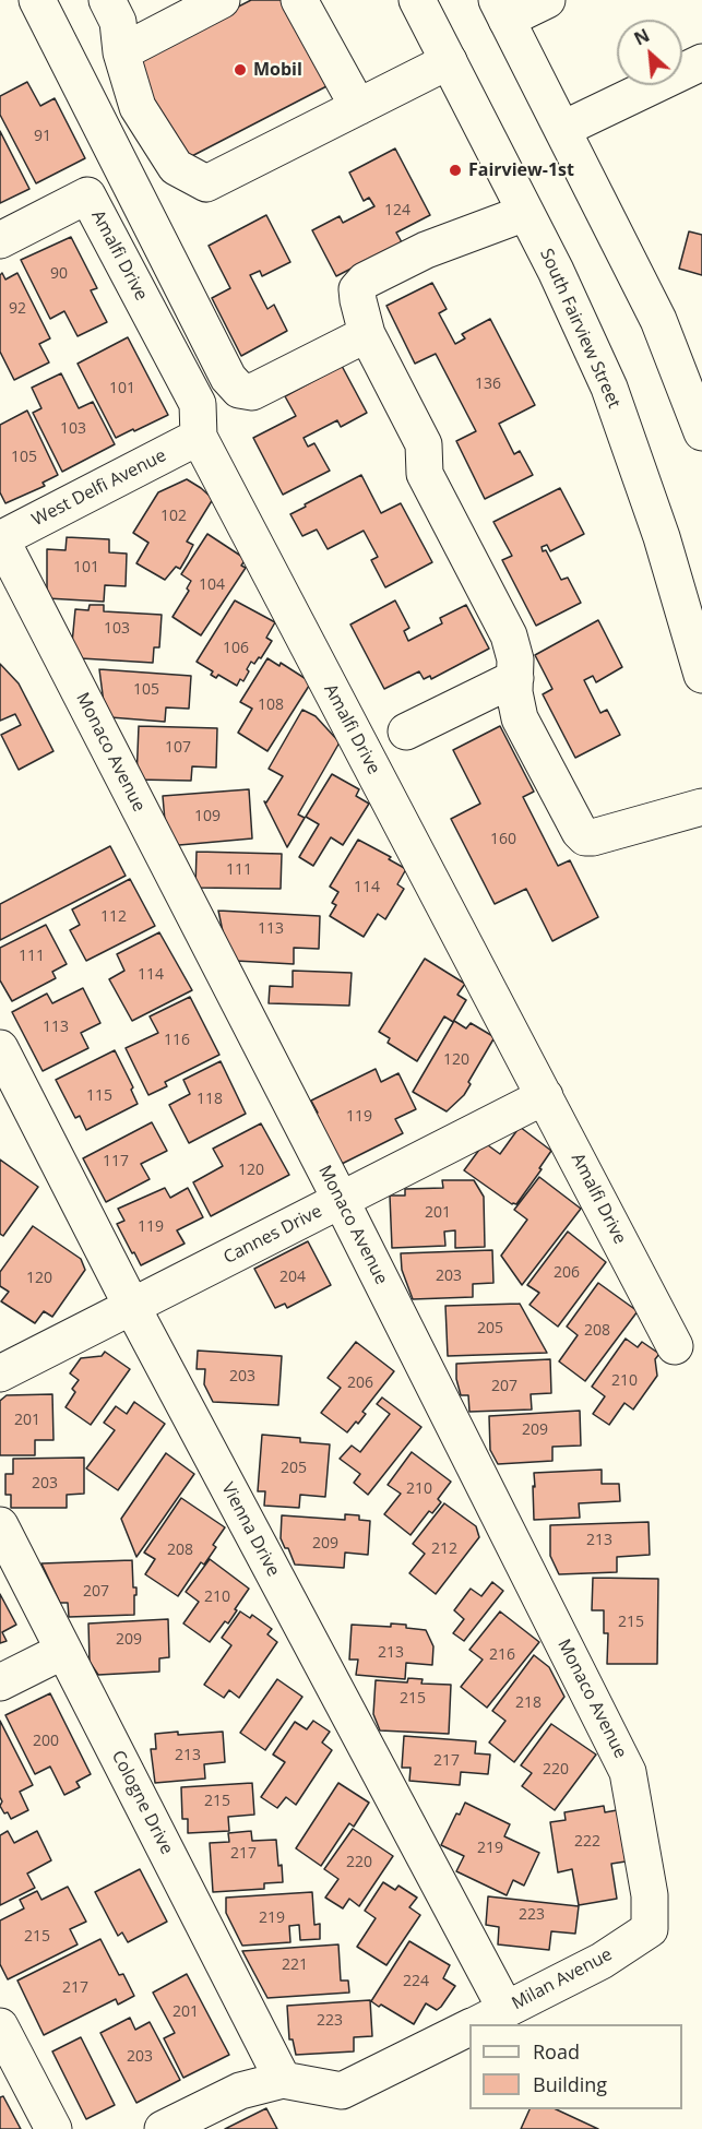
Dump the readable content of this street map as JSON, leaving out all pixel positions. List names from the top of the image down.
{
  "streets": {
    "street": [
      "Amalfi Drive",
      "South Fairview Street",
      "West Delfi Avenue",
      "Monaco Avenue",
      "Cannes Drive",
      "Vienna Drive",
      "Cologne Drive",
      "Milan Avenue"
    ]
  },
  "crossings": [
    ["Amalfi Drive", "West Delfi Avenue"],
    ["Amalfi Drive", "Cannes Drive"],
    ["West Delfi Avenue", "Monaco Avenue"],
    ["Monaco Avenue", "Cannes Drive"],
    ["Monaco Avenue", "Milan Avenue"],
    ["Cannes Drive", "Vienna Drive"],
    ["Vienna Drive", "Milan Avenue"],
    ["Cologne Drive", "Milan Avenue"]
  ],
  "places": ["Mobil", "Fairview-1st"],
  "house_numbers": [
    "91",
    "124",
    "90",
    "92",
    "136",
    "101",
    "103",
    "105",
    "102",
    "101",
    "104",
    "103",
    "106",
    "105",
    "108",
    "107",
    "109",
    "160",
    "111",
    "114",
    "112",
    "113",
    "111",
    "114",
    "113",
    "116",
    "120",
    "115",
    "118",
    "119",
    "117",
    "120",
    "201",
    "119",
    "206",
    "203",
    "204",
    "120",
    "205",
    "208",
    "203",
    "210",
    "206",
    "207",
    "201",
    "209",
    "205",
    "203",
    "210",
    "213",
    "209",
    "212",
    "208",
    "207",
    "210",
    "215",
    "209",
    "213",
    "216",
    "215",
    "218",
    "200",
    "213",
    "217",
    "220",
    "215",
    "222",
    "219",
    "217",
    "220",
    "223",
    "219",
    "215",
    "221",
    "224",
    "217",
    "201",
    "223",
    "203"
  ],
  "legend": ["Road", "Building"],
  "north": "top left"
}
